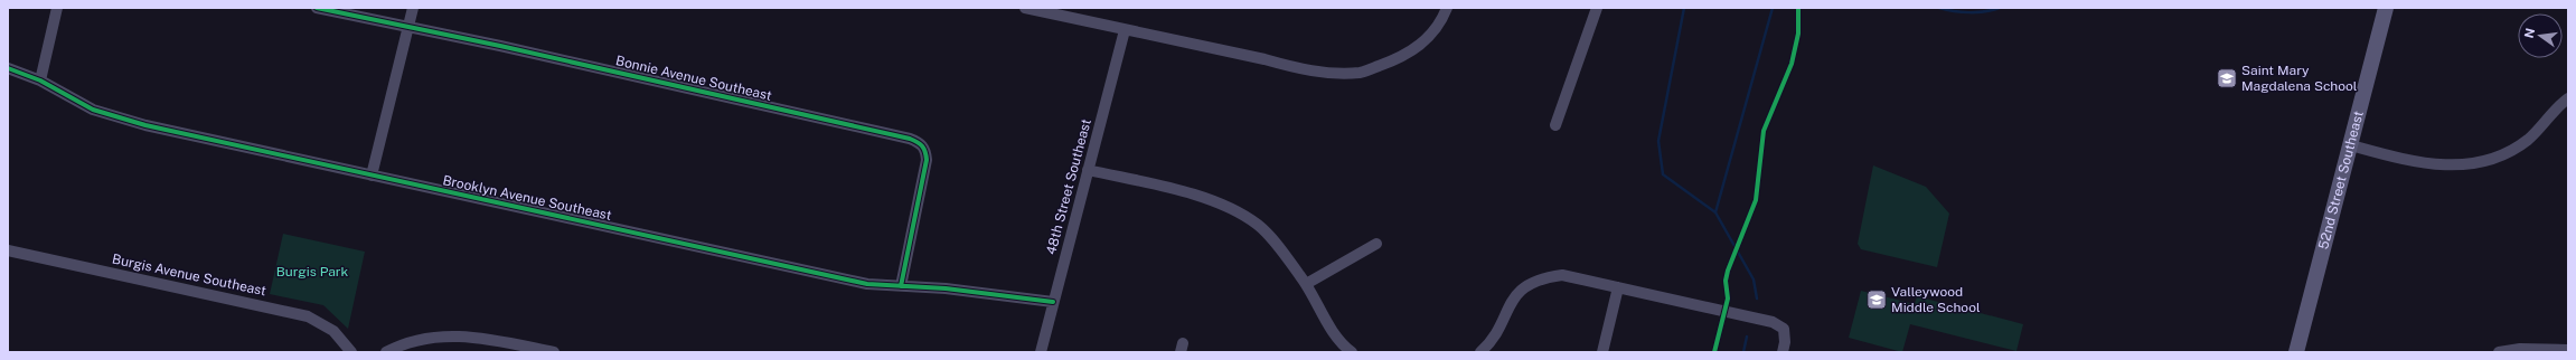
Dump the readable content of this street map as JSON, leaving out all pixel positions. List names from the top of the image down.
{
  "streets": {
    "main road": ["52nd Street Southeast"],
    "street": [
      "Bonnie Avenue Southeast",
      "48th Street Southeast",
      "Brooklyn Avenue Southeast",
      "Burgis Avenue Southeast"
    ]
  },
  "crossings": [
    ["Bonnie Avenue Southeast", "Brooklyn Avenue Southeast"],
    ["48th Street Southeast", "Brooklyn Avenue Southeast"]
  ],
  "parks": ["Burgis Park"],
  "places": {
    "school or university": ["Saint Mary Magdalena School", "Valleywood Middle School"]
  },
  "north": "left"
}
